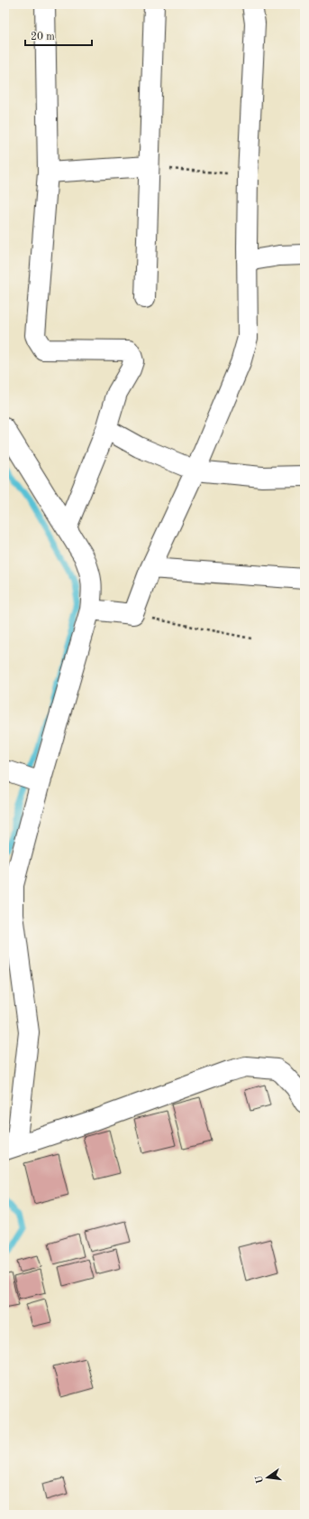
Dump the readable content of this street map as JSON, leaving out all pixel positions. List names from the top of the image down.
{
  "scale_bar": "20 m",
  "north": "left"
}
